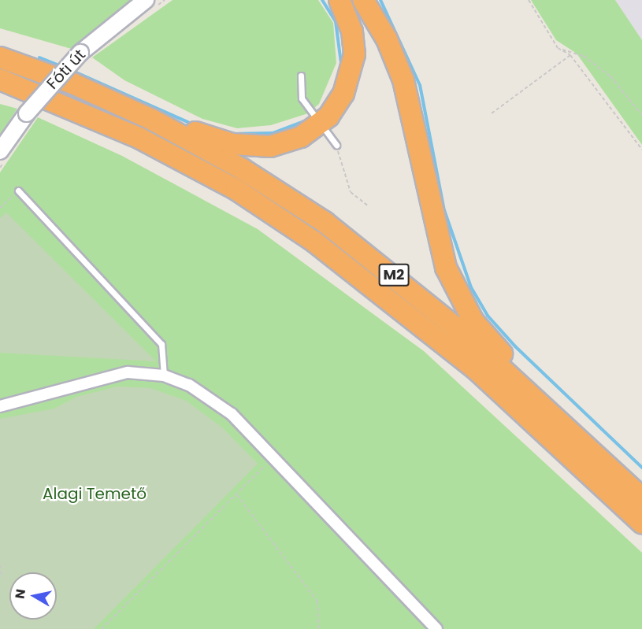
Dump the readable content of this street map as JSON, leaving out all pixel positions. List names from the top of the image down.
{
  "streets": {
    "highway": ["M2"],
    "main road": ["Fóti út"]
  },
  "parks": ["Alagi Temető"],
  "north": "left"
}
